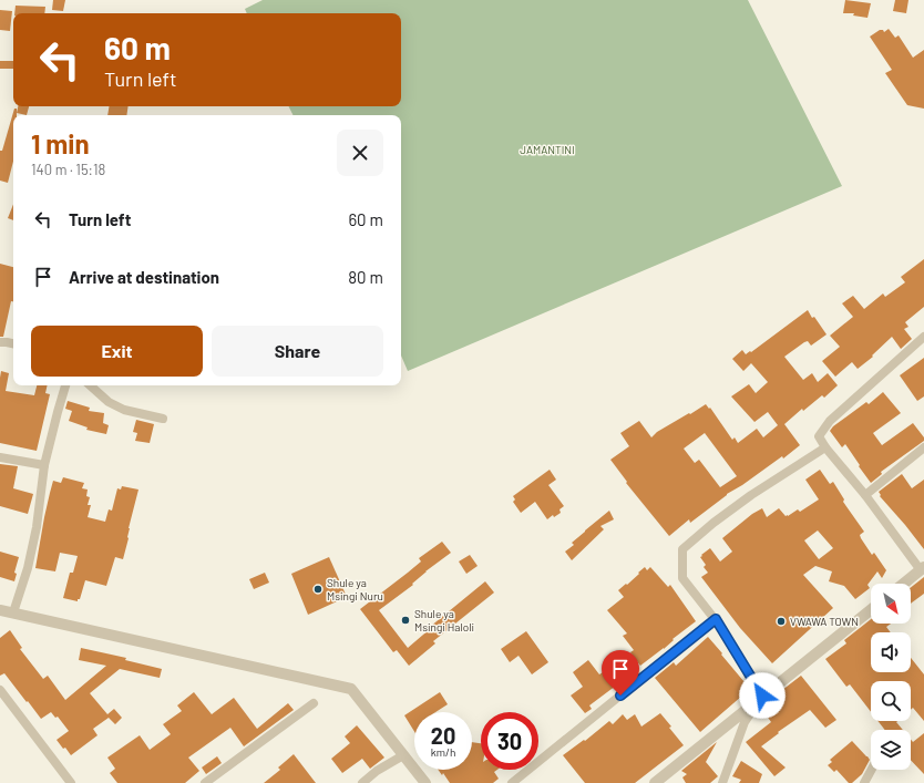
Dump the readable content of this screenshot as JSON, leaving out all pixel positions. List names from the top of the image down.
{
  "parks": ["JAMANTINI"],
  "places": ["Shule ya Msingi Nuru", "Shule ya Msingi Haloli", "VWAWA TOWN"],
  "north": "bottom right",
  "page": {
    "turn": ["60 m", "Turn left"],
    "heading": ["1 min", "140 m · 15:18"],
    "list": [
      {
        "name": "Turn left",
        "value": "60 m"
      },
      {
        "name": "Arrive at destination",
        "value": "80 m"
      }
    ],
    "buttons": ["Exit", "Share"],
    "speed": "20 km/h",
    "limit": "30"
  }
}
